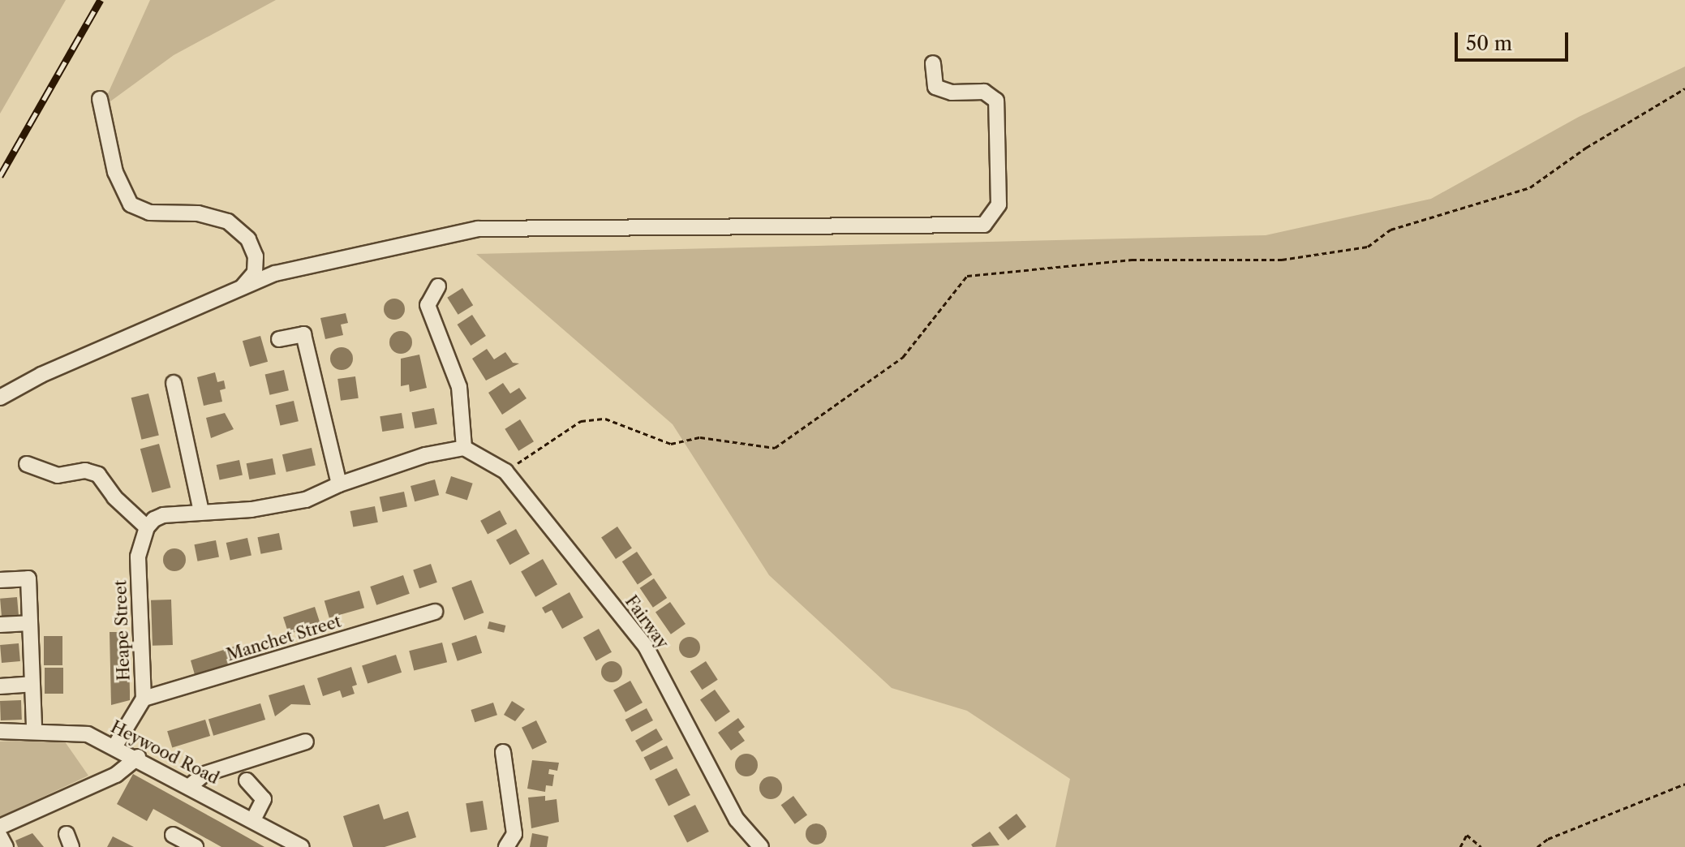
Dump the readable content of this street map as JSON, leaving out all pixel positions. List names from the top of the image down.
{
  "streets": {
    "street": [
      "Fairway",
      "Heape Street",
      "Manchet Street",
      "Heywood Road"
    ]
  },
  "crossings": [
    ["Heape Street", "Manchet Street"],
    ["Heape Street", "Heywood Road"]
  ],
  "scale_bar": "50 m"
}
